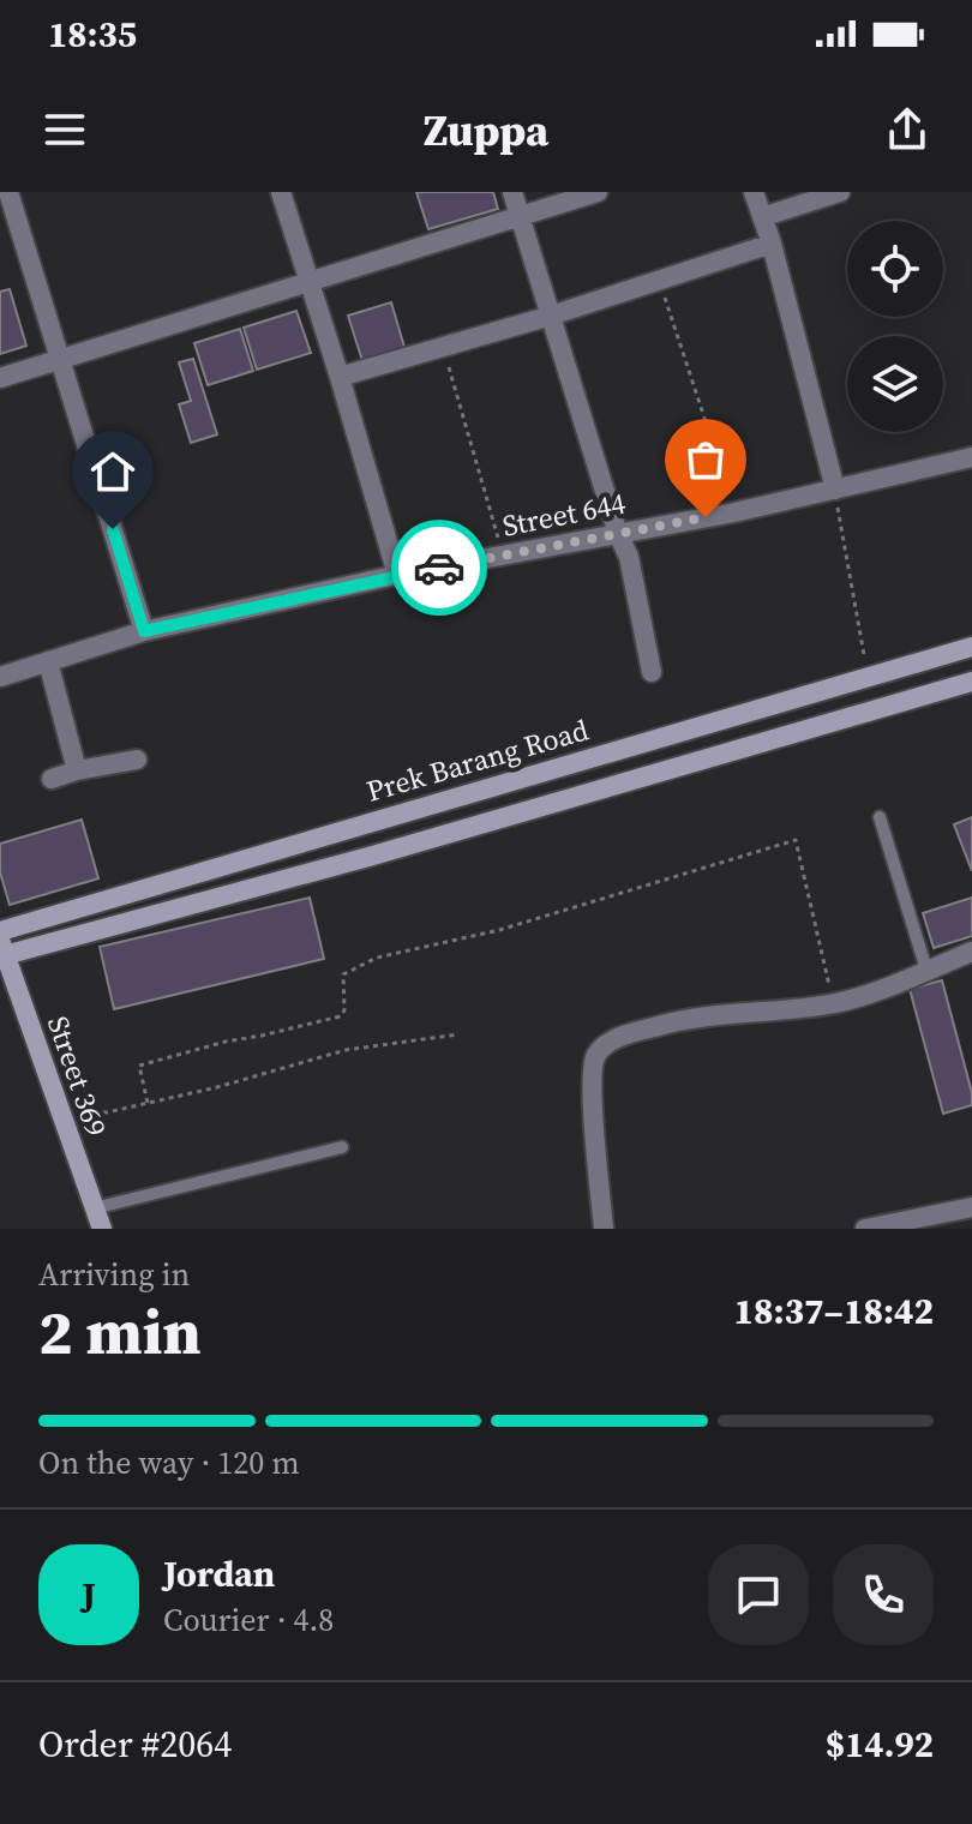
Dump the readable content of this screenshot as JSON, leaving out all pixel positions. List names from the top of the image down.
{
  "streets": {
    "main road": ["Prek Barang Road", "Street 369"],
    "street": ["Street 644"]
  },
  "page": {
    "status": "18:35",
    "header": "Zuppa",
    "heading": ["2 min", "Arriving in", "18:37–18:42"],
    "panel": [
      "Jordan",
      "Courier · 4.8",
      "Order #2064",
      "$14.92"
    ],
    "bar": "On the way · 120 m",
    "round": "J"
  }
}
